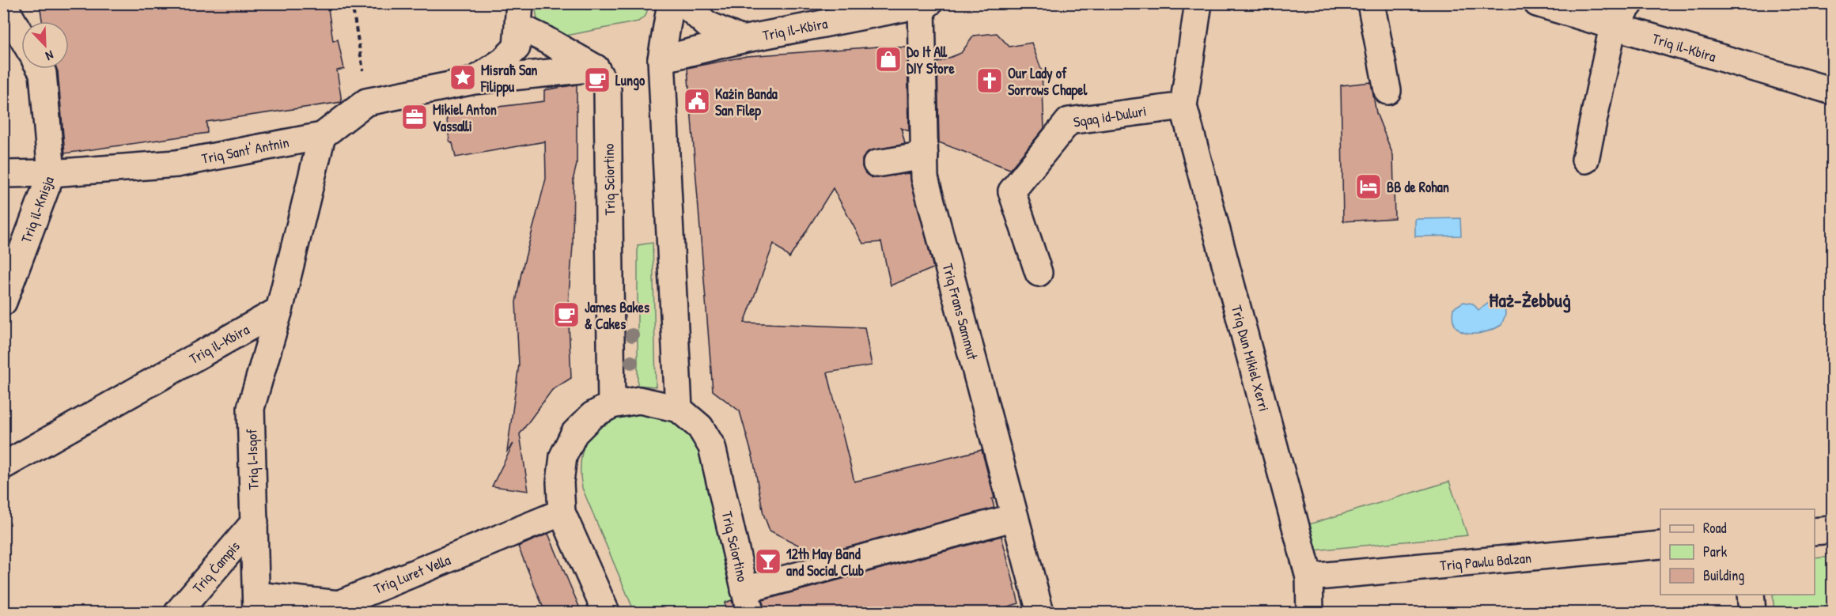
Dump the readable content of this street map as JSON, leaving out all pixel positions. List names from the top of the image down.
{
  "streets": {
    "street": [
      "Triq il-Kbira",
      "Sqaq id-Duluri",
      "Triq Sant' Antnin",
      "Triq Sciortino",
      "Triq il-Knisja",
      "Triq Frans Sammut",
      "Triq Dun Mikiel Xerri",
      "Triq l-Isqof",
      "Triq Pawlu Balzan",
      "Triq Ċampis",
      "Triq Luret Vella"
    ]
  },
  "crossings": [
    ["Triq il-Kbira", "Triq Frans Sammut"],
    ["Triq il-Kbira", "Triq l-Isqof"],
    ["Sqaq id-Duluri", "Triq Dun Mikiel Xerri"],
    ["Triq Sant' Antnin", "Triq Sciortino"],
    ["Triq Sant' Antnin", "Triq il-Knisja"],
    ["Triq Sciortino", "Triq Luret Vella"],
    ["Triq Dun Mikiel Xerri", "Triq Pawlu Balzan"],
    ["Triq l-Isqof", "Triq Ċampis"],
    ["Triq l-Isqof", "Triq Luret Vella"]
  ],
  "districts": ["Ħaż-Żebbuġ"],
  "places": {
    "shop": ["Do It All DIY Store"],
    "place": ["Misraħ San Filippu"],
    "cafe": ["Lungo", "James Bakes & Cakes"],
    "church": ["Our Lady of Sorrows Chapel"],
    "public building": ["Każin Banda San Filep"],
    "office": ["Mikiel Anton Vassalli"],
    "hotel": ["BB de Rohan"],
    "bar": ["12th May Band and Social Club"]
  },
  "legend": ["Road", "Park", "Building"],
  "north": "bottom right"
}
